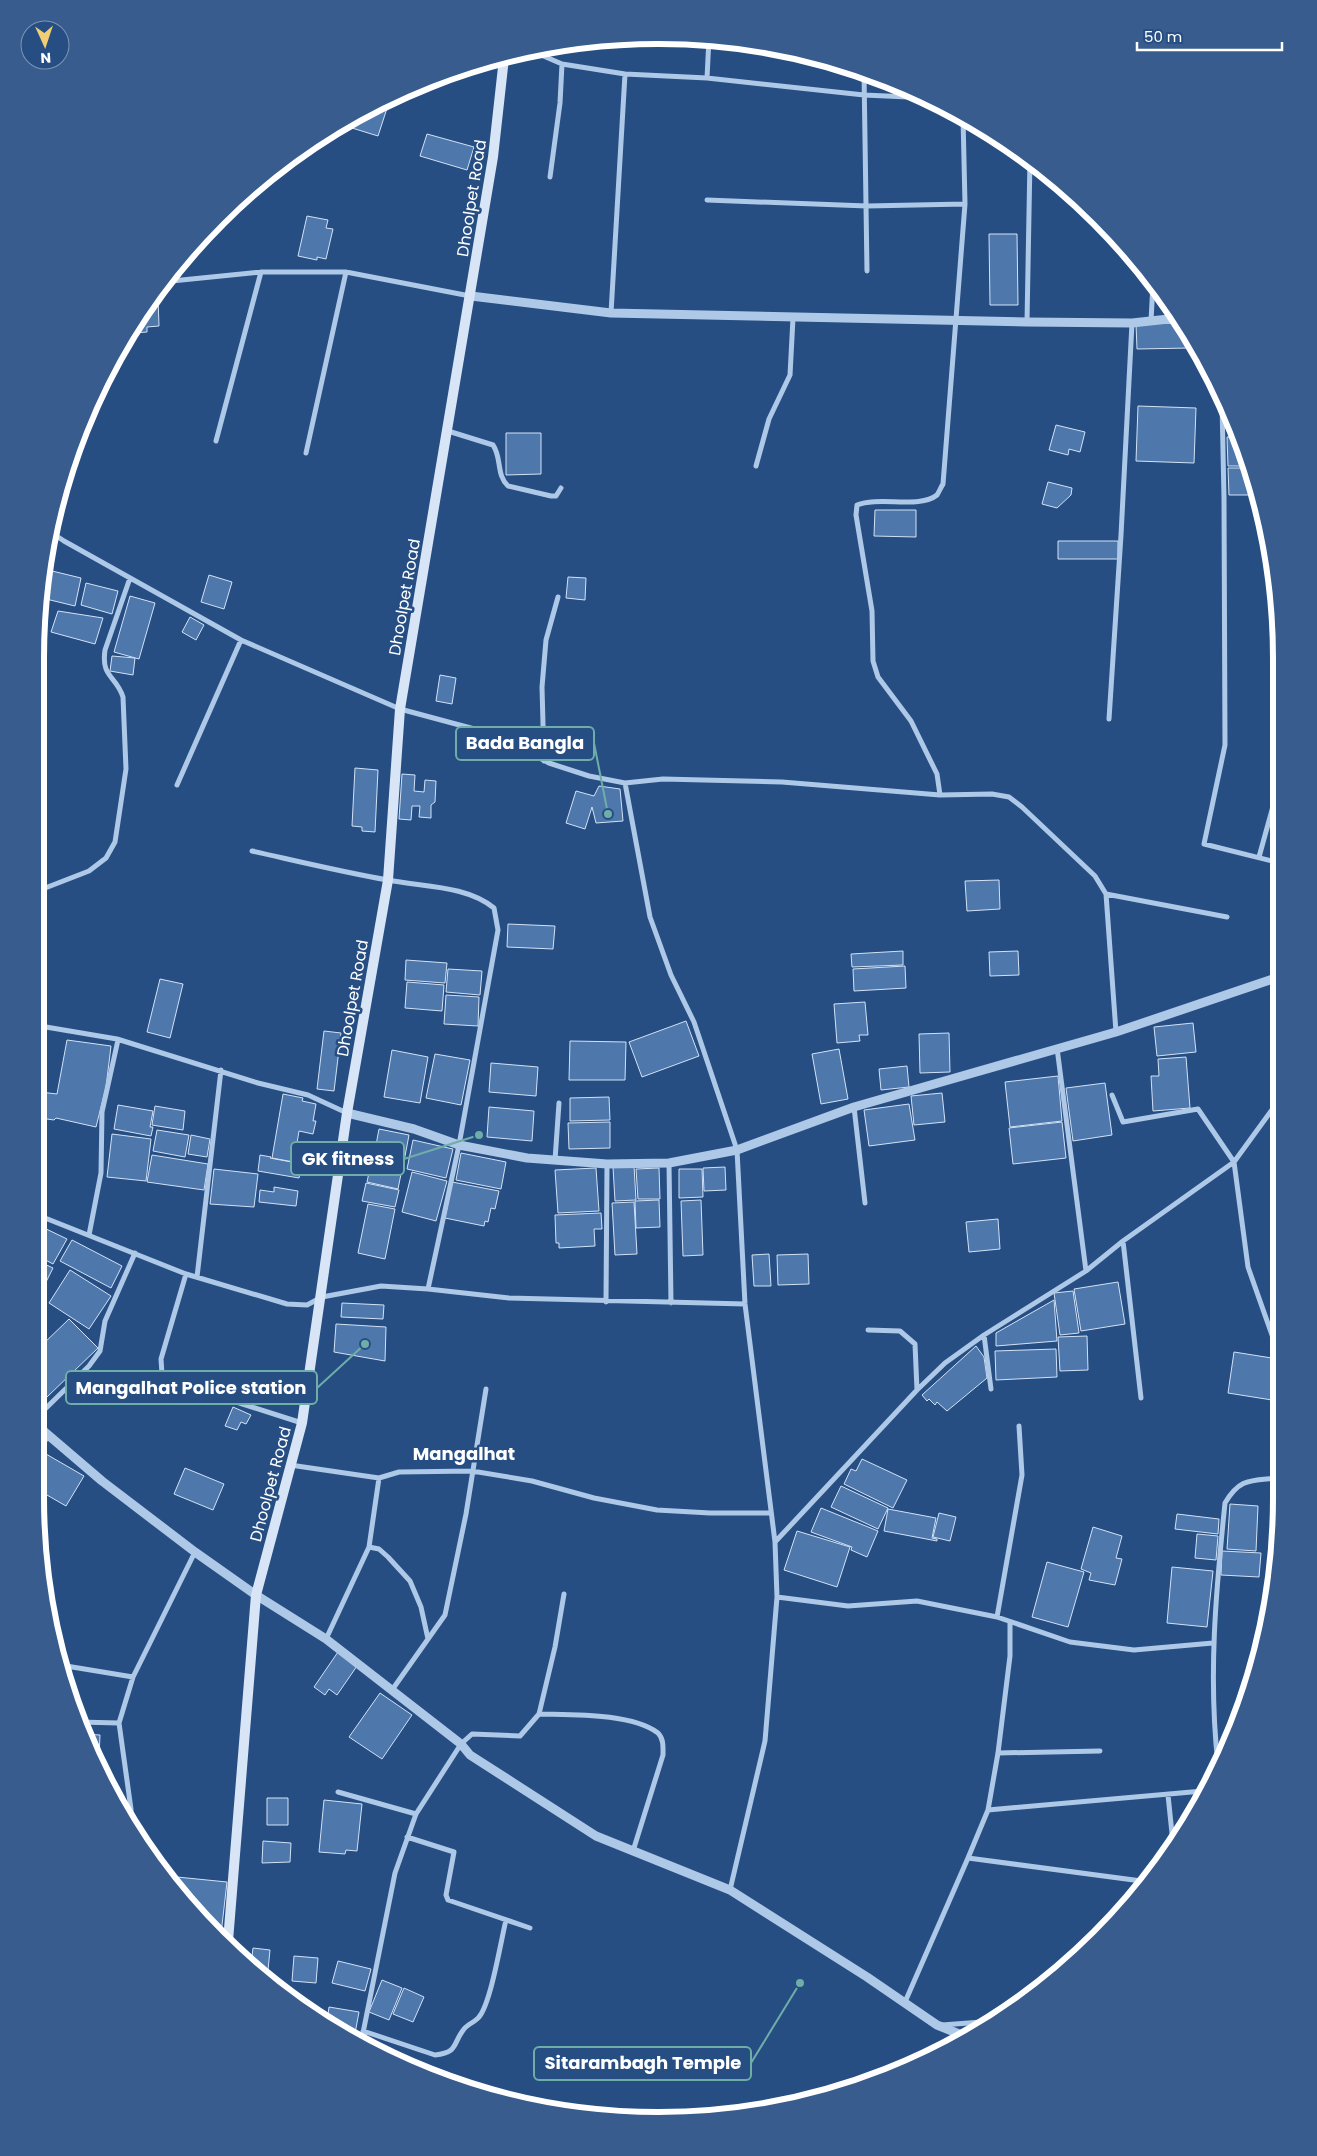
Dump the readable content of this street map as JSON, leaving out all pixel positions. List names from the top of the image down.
{
  "streets": {
    "main road": ["Dhoolpet Road"]
  },
  "districts": ["Mangalhat"],
  "places": [
    "Bada Bangla",
    "GK fitness",
    "Mangalhat Police station",
    "Sitarambagh Temple"
  ],
  "scale_bar": "50 m",
  "north": "bottom"
}
